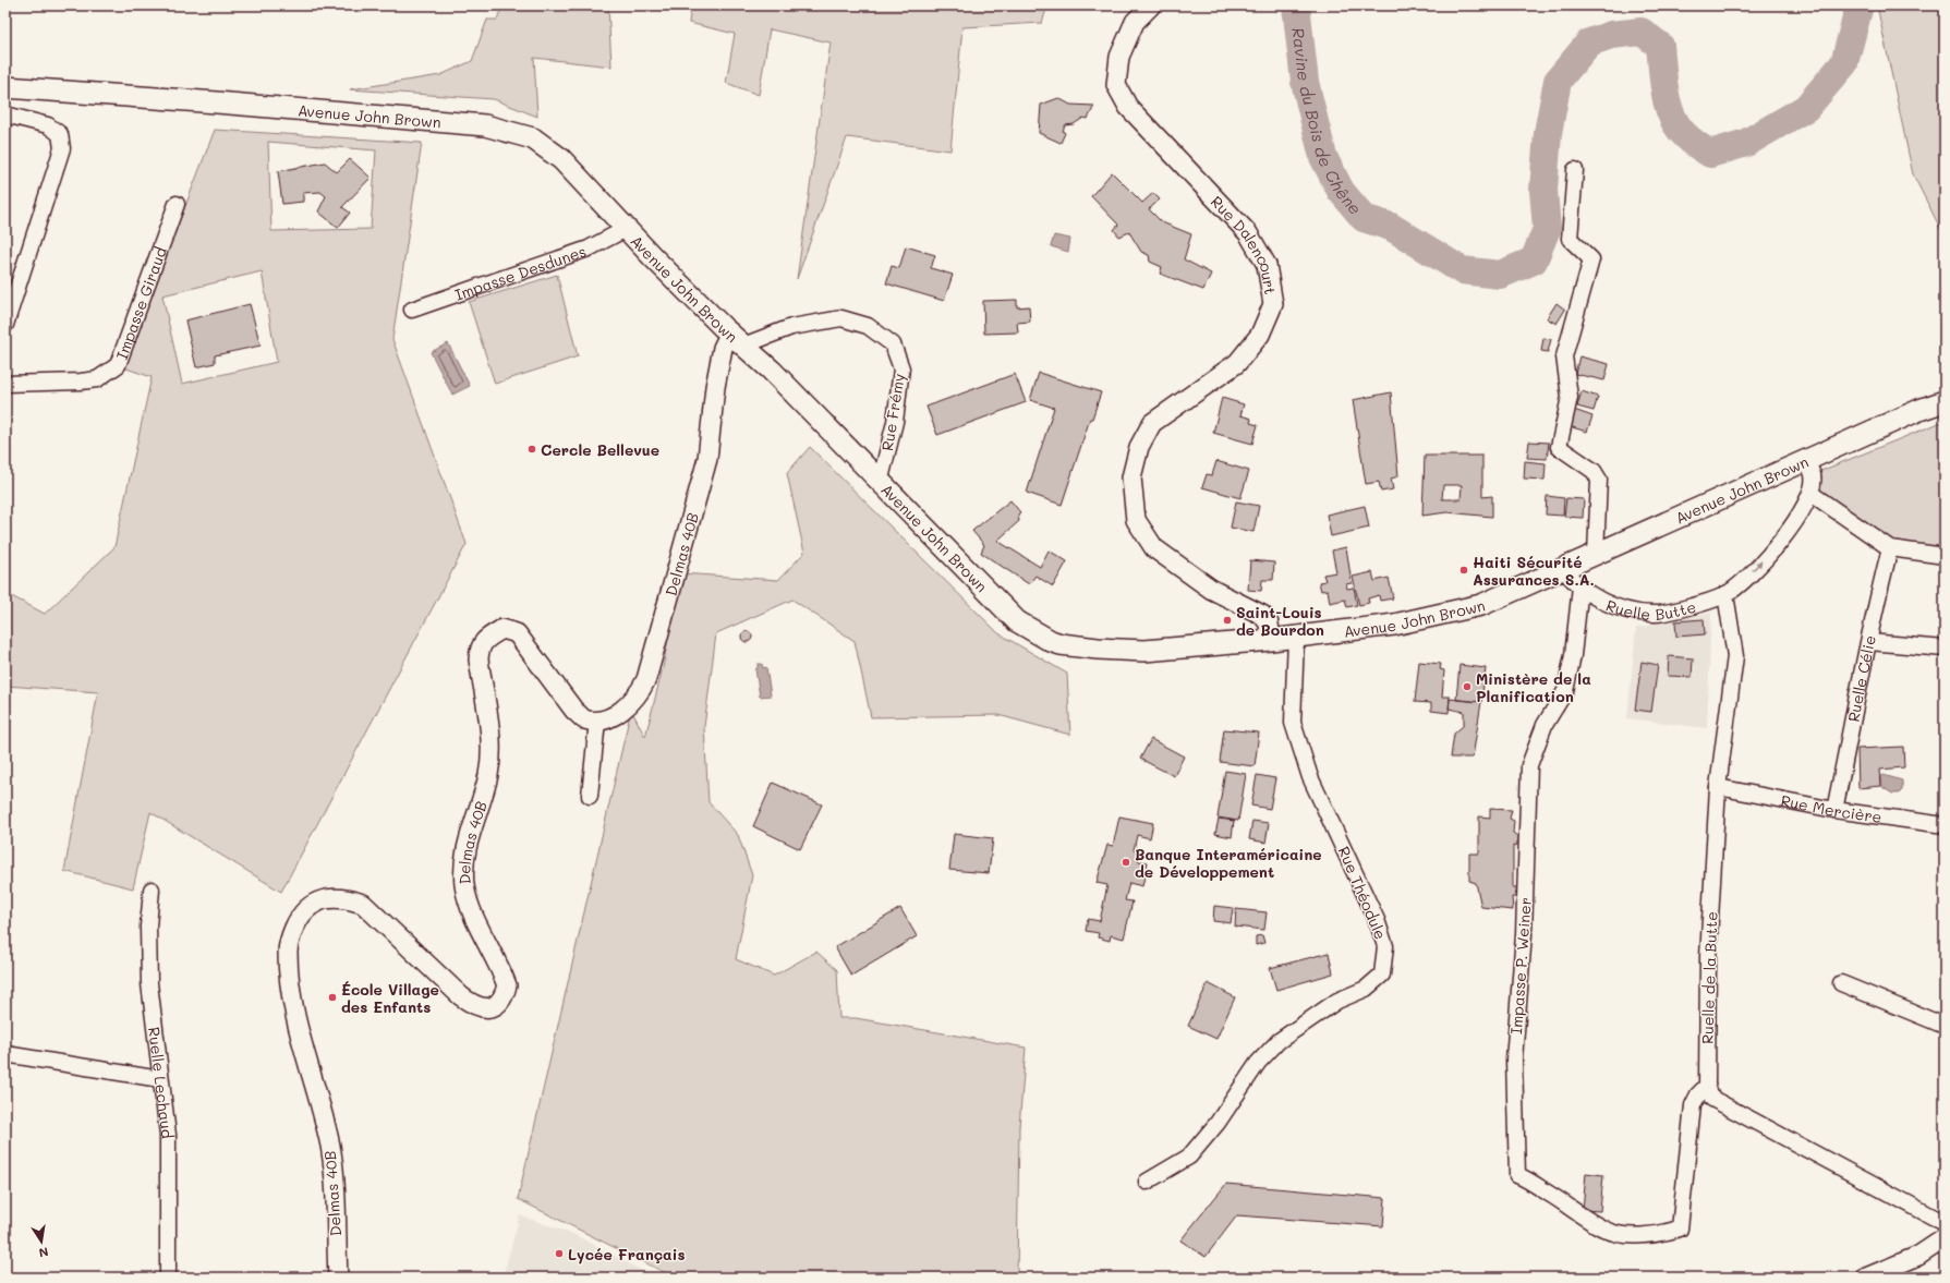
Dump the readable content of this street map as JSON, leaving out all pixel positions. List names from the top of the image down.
{
  "streets": {
    "main road": ["Avenue John Brown"],
    "street": [
      "Rue Dalencourt",
      "Impasse Desdunes",
      "Impasse Giraud",
      "Rue Frémy",
      "Delmas 40B",
      "Ruelle Butte",
      "Ruelle Célie",
      "Rue Mercière",
      "Rue Théodule",
      "Impasse P. Weiner",
      "Ruelle de la Butte",
      "Ruelle Lechaud"
    ]
  },
  "crossings": [
    ["Avenue John Brown", "Rue Dalencourt"],
    ["Avenue John Brown", "Impasse Desdunes"],
    ["Avenue John Brown", "Rue Frémy"],
    ["Avenue John Brown", "Delmas 40B"],
    ["Avenue John Brown", "Ruelle Butte"],
    ["Avenue John Brown", "Rue Théodule"],
    ["Rue Frémy", "Delmas 40B"],
    ["Ruelle Butte", "Impasse P. Weiner"],
    ["Ruelle Butte", "Ruelle de la Butte"],
    ["Ruelle Célie", "Rue Mercière"],
    ["Rue Mercière", "Ruelle de la Butte"],
    ["Impasse P. Weiner", "Ruelle de la Butte"]
  ],
  "one_way": ["Ruelle Butte"],
  "water": ["Ravine du Bois de Chêne"],
  "places": [
    "Cercle Bellevue",
    "Haiti Sécurité Assurances S.A.",
    "Saint-Louis de Bourdon",
    "Ministère de la Planification",
    "Banque Interaméricaine de Développement",
    "École Village des Enfants",
    "Lycée Français"
  ],
  "north": "bottom"
}
